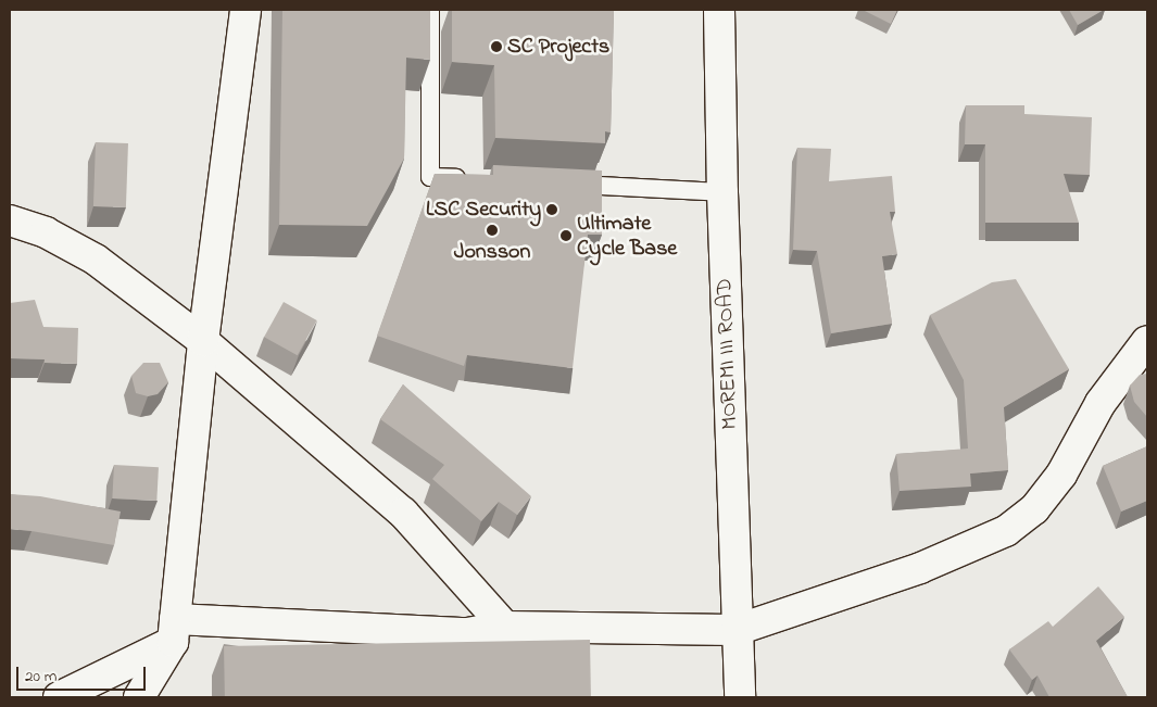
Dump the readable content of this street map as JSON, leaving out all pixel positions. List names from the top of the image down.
{
  "streets": {
    "street": ["MOREMI III ROAD"]
  },
  "places": [
    "SC Projects",
    "LSC Security",
    "Jonsson",
    "Ultimate Cycle Base"
  ],
  "scale_bar": "20 m"
}
